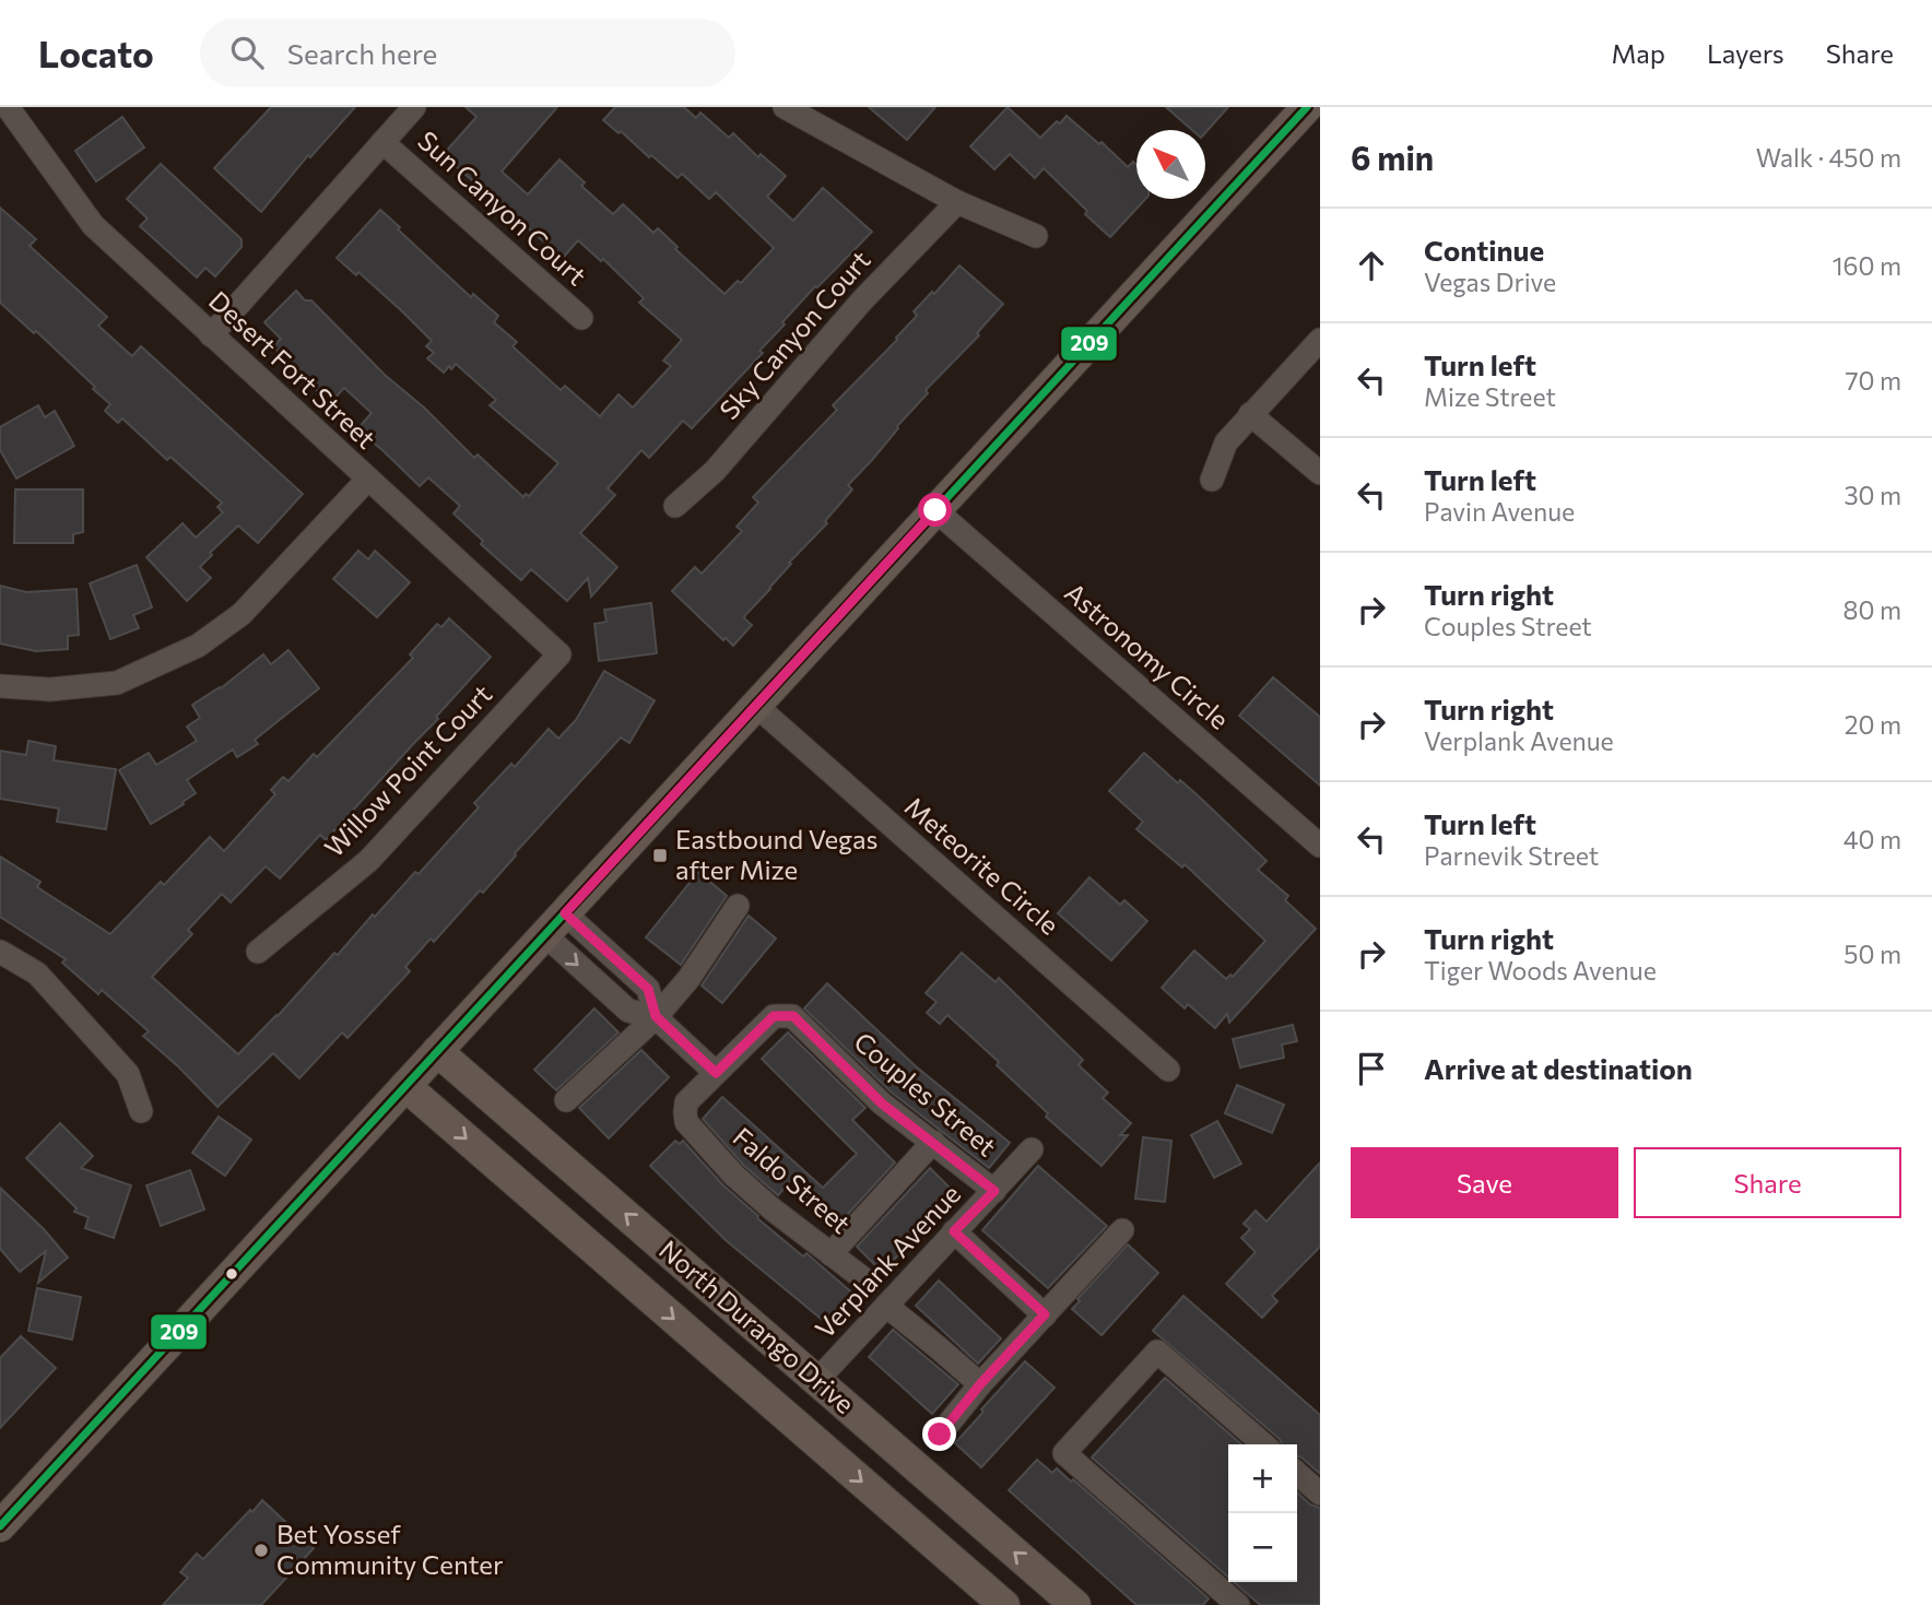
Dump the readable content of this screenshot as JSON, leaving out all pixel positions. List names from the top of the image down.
{
  "streets": {
    "main road": ["North Durango Drive"],
    "street": [
      "Sun Canyon Court",
      "Sky Canyon Court",
      "Desert Fort Street",
      "Astronomy Circle",
      "Willow Point Court",
      "Meteorite Circle",
      "Couples Street",
      "Faldo Street",
      "Verplank Avenue"
    ]
  },
  "crossings": [
    ["Desert Fort Street", "Willow Point Court"],
    ["Couples Street", "Faldo Street"],
    ["Couples Street", "Verplank Avenue"],
    ["Verplank Avenue", "North Durango Drive"]
  ],
  "places": {
    "transit": ["Eastbound Vegas after Mize"],
    "other": ["Bet Yossef Community Center"]
  },
  "lines": ["transit line 209"],
  "north": "top left",
  "page": {
    "header": "Locato",
    "search": "Search here",
    "nav": ["Map", "Layers", "Share"],
    "heading": ["6 min", "Walk · 450 m"],
    "list": [
      ["Continue", "Vegas Drive", "160 m"],
      ["Turn left", "Mize Street", "70 m"],
      ["Turn left", "Pavin Avenue", "30 m"],
      ["Turn right", "Couples Street", "80 m"],
      ["Turn right", "Verplank Avenue", "20 m"],
      ["Turn left", "Parnevik Street", "40 m"],
      ["Turn right", "Tiger Woods Avenue", "50 m"],
      "Arrive at destination"
    ],
    "buttons": ["Save", "Share"],
    "map_buttons": ["+", "−"]
  }
}
